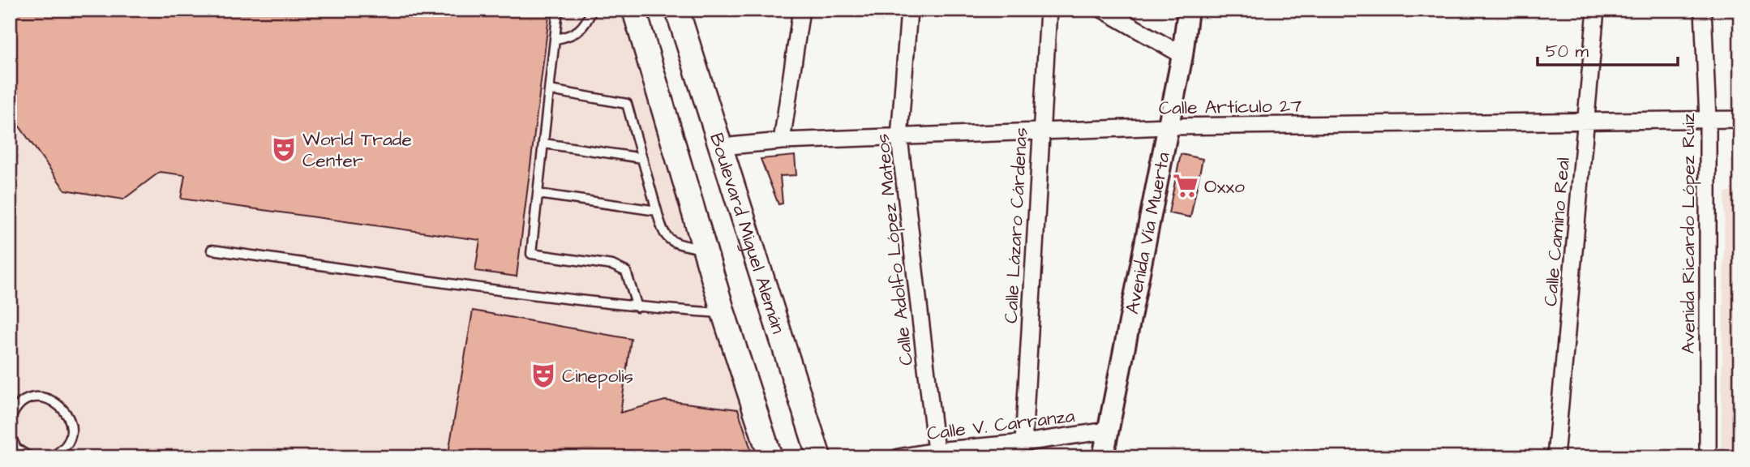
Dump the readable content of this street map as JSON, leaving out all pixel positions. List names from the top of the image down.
{
  "streets": {
    "main road": ["Boulevard Miguel Alemán"],
    "street": [
      "Calle Artículo 27",
      "Calle Lázaro Cárdenas",
      "Calle Camino Real",
      "Avenida Vía Muerta",
      "Avenida Ricardo López Ruiz",
      "Calle Adolfo López Mateos",
      "Calle V. Carranza"
    ]
  },
  "crossings": [
    ["Calle Artículo 27", "Calle Lázaro Cárdenas"],
    ["Calle Artículo 27", "Calle Camino Real"],
    ["Calle Artículo 27", "Boulevard Miguel Alemán"],
    ["Calle Artículo 27", "Avenida Vía Muerta"],
    ["Calle Artículo 27", "Avenida Ricardo López Ruiz"],
    ["Calle Artículo 27", "Calle Adolfo López Mateos"],
    ["Calle Lázaro Cárdenas", "Calle V. Carranza"],
    ["Avenida Vía Muerta", "Calle V. Carranza"],
    ["Calle Adolfo López Mateos", "Calle V. Carranza"]
  ],
  "places": {
    "theatre": ["World Trade Center", "Cinepolis"],
    "supermarket": ["Oxxo"]
  },
  "scale_bar": "50 m"
}
